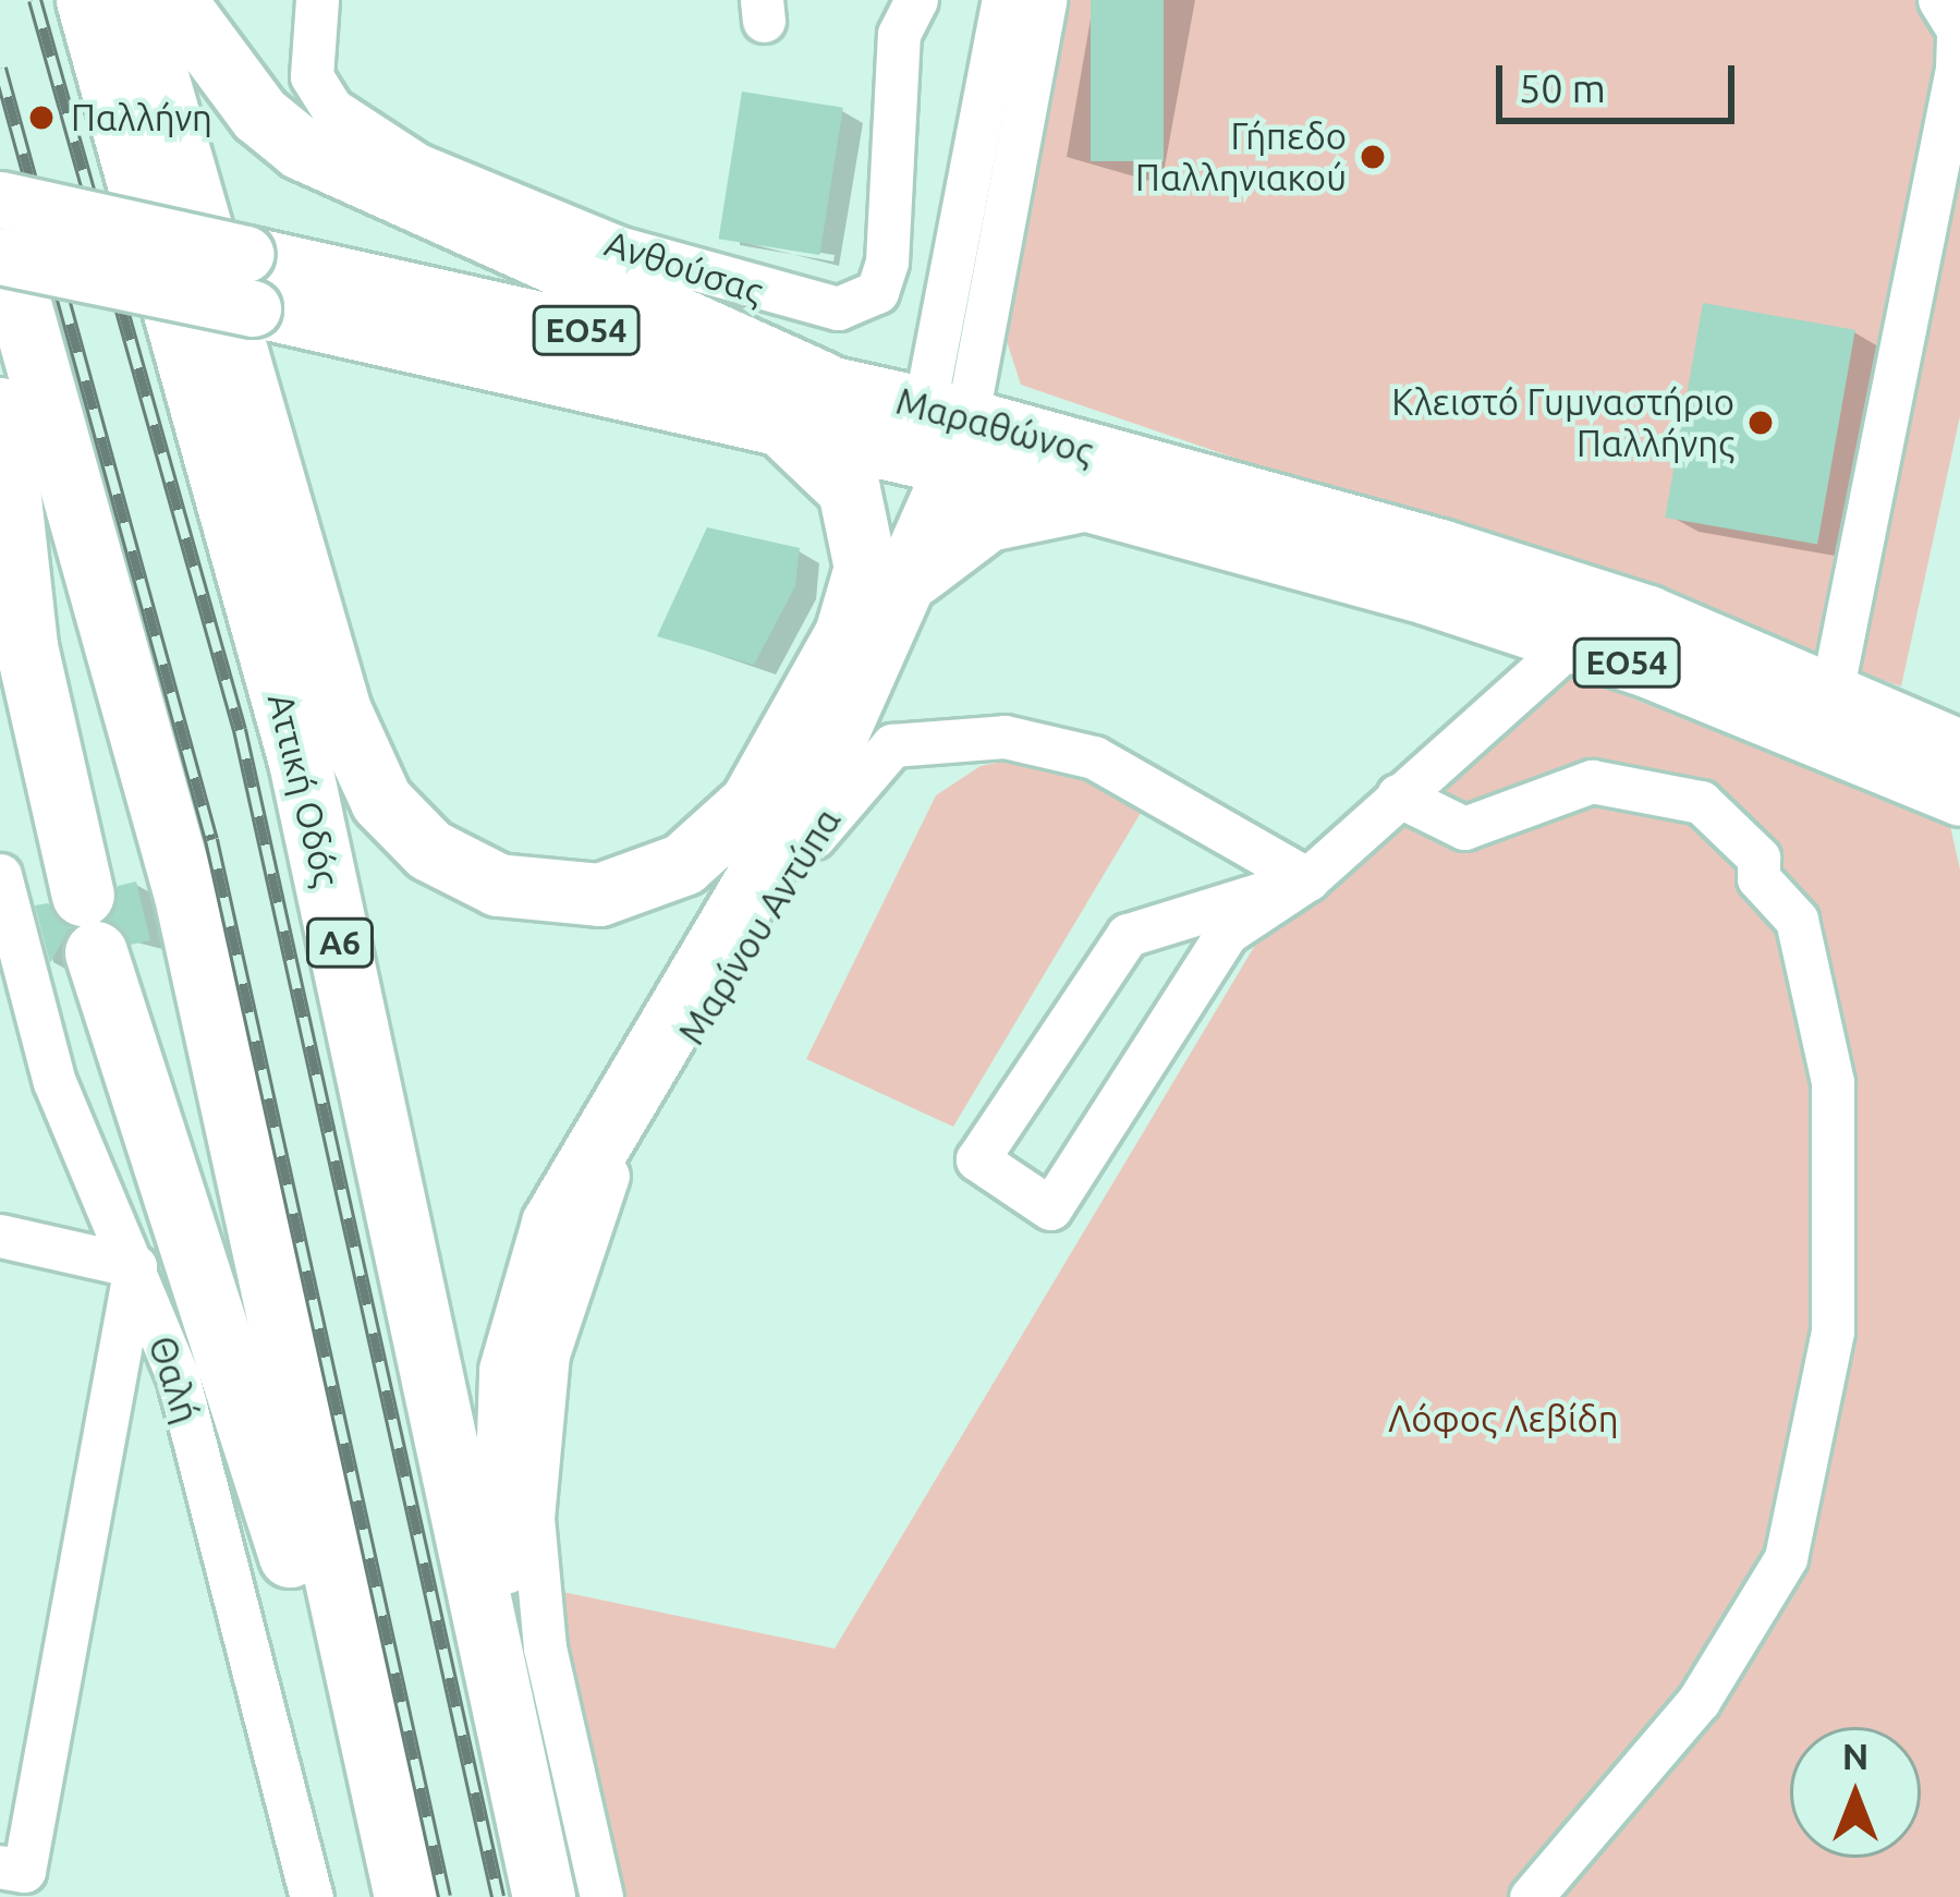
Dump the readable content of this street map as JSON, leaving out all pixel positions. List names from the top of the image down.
{
  "streets": {
    "highway": ["Αττική Οδός", "Α6"],
    "main road": ["ΕΟ54", "Μαραθώνος"],
    "street": ["Ανθούσας", "Μαρίνου Αντύπα", "Θαλή"]
  },
  "parks": ["Λόφος Λεβίδη"],
  "places": ["Παλλήνη", "Γήπεδο Παλληνιακού", "Κλειστό Γυμναστήριο Παλλήνης"],
  "scale_bar": "50 m",
  "north": "top"
}
